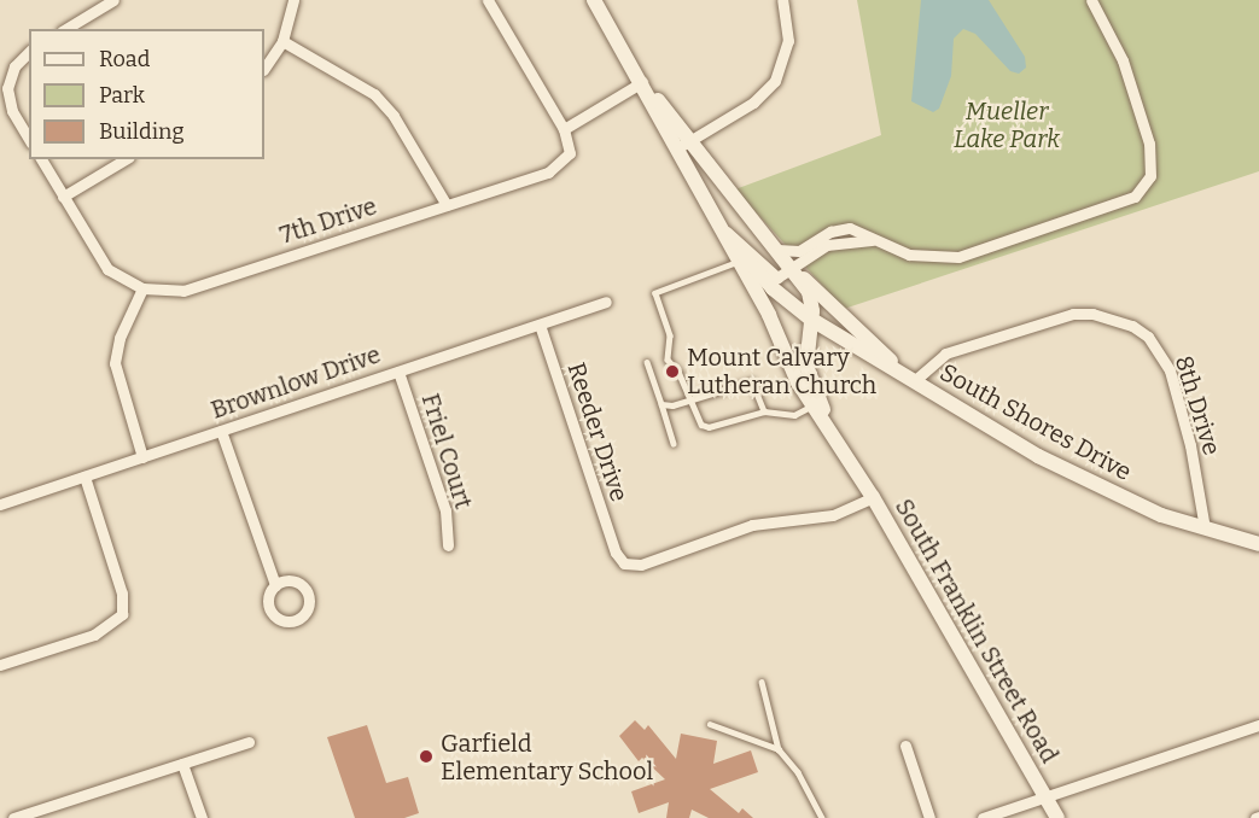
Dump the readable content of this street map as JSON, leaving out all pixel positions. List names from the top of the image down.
{
  "streets": {
    "street": [
      "7th Drive",
      "Brownlow Drive",
      "8th Drive",
      "South Shores Drive",
      "Reeder Drive",
      "Friel Court",
      "South Franklin Street Road"
    ]
  },
  "crossings": [
    ["Brownlow Drive", "Reeder Drive"],
    ["Brownlow Drive", "Friel Court"],
    ["8th Drive", "South Shores Drive"],
    ["South Shores Drive", "South Franklin Street Road"],
    ["Reeder Drive", "South Franklin Street Road"]
  ],
  "parks": ["Mueller Lake Park"],
  "places": ["Mount Calvary Lutheran Church", "Garfield Elementary School"],
  "legend": ["Road", "Park", "Building"]
}
